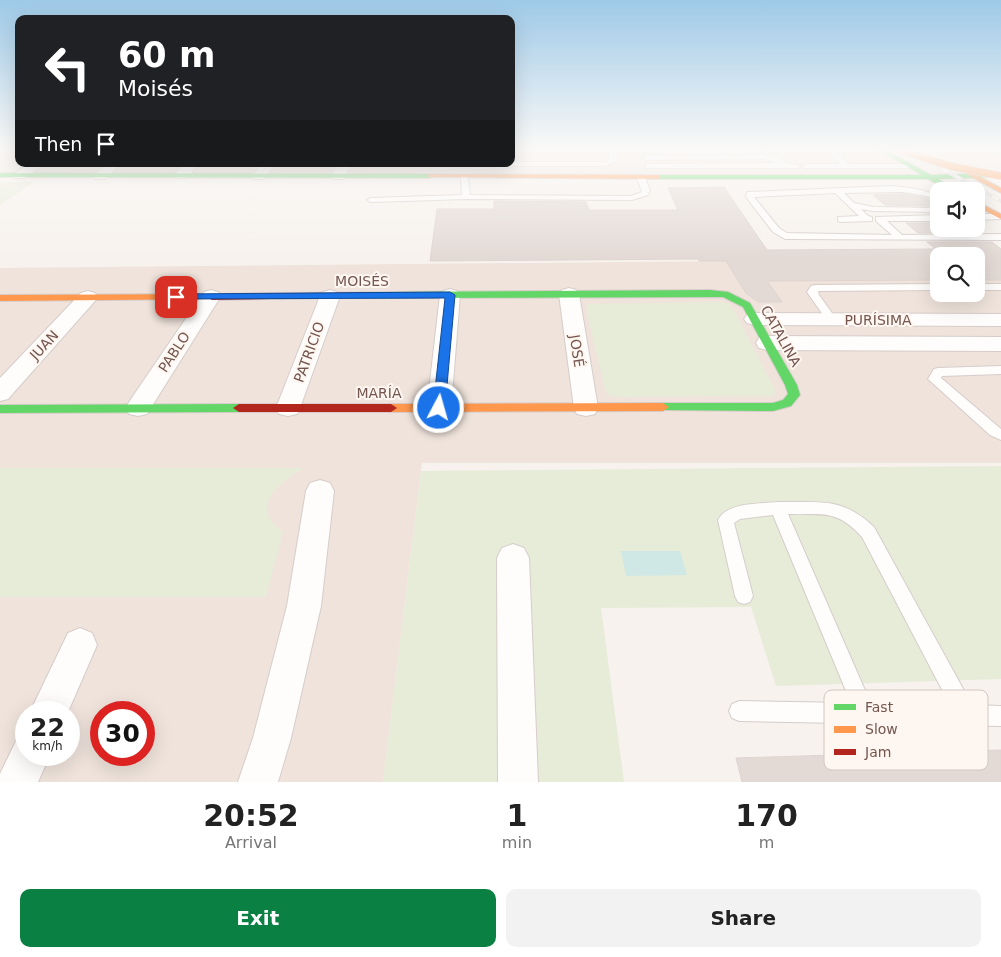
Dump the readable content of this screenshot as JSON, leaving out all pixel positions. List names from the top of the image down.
{
  "streets": {
    "main road": ["MOISÉS", "CATALINA", "MARÍA"],
    "street": [
      "PURÍSIMA",
      "JUAN",
      "JOSÉ",
      "PABLO",
      "PATRICIO"
    ]
  },
  "crossings": [
    ["MOISÉS", "CATALINA"],
    ["MOISÉS", "JUAN"],
    ["MOISÉS", "JOSÉ"],
    ["MOISÉS", "PABLO"],
    ["MOISÉS", "PATRICIO"],
    ["PURÍSIMA", "CATALINA"],
    ["CATALINA", "MARÍA"],
    ["JOSÉ", "MARÍA"],
    ["PABLO", "MARÍA"],
    ["PATRICIO", "MARÍA"]
  ],
  "legend": ["Fast", "Slow", "Jam"],
  "page": {
    "turn": ["60 m", "Moisés"],
    "then": "Then",
    "speed": "22 km/h",
    "limit": "30",
    "eta": [
      "20:52",
      "Arrival",
      "1",
      "min",
      "170",
      "m"
    ],
    "buttons": ["Exit", "Share"]
  }
}
